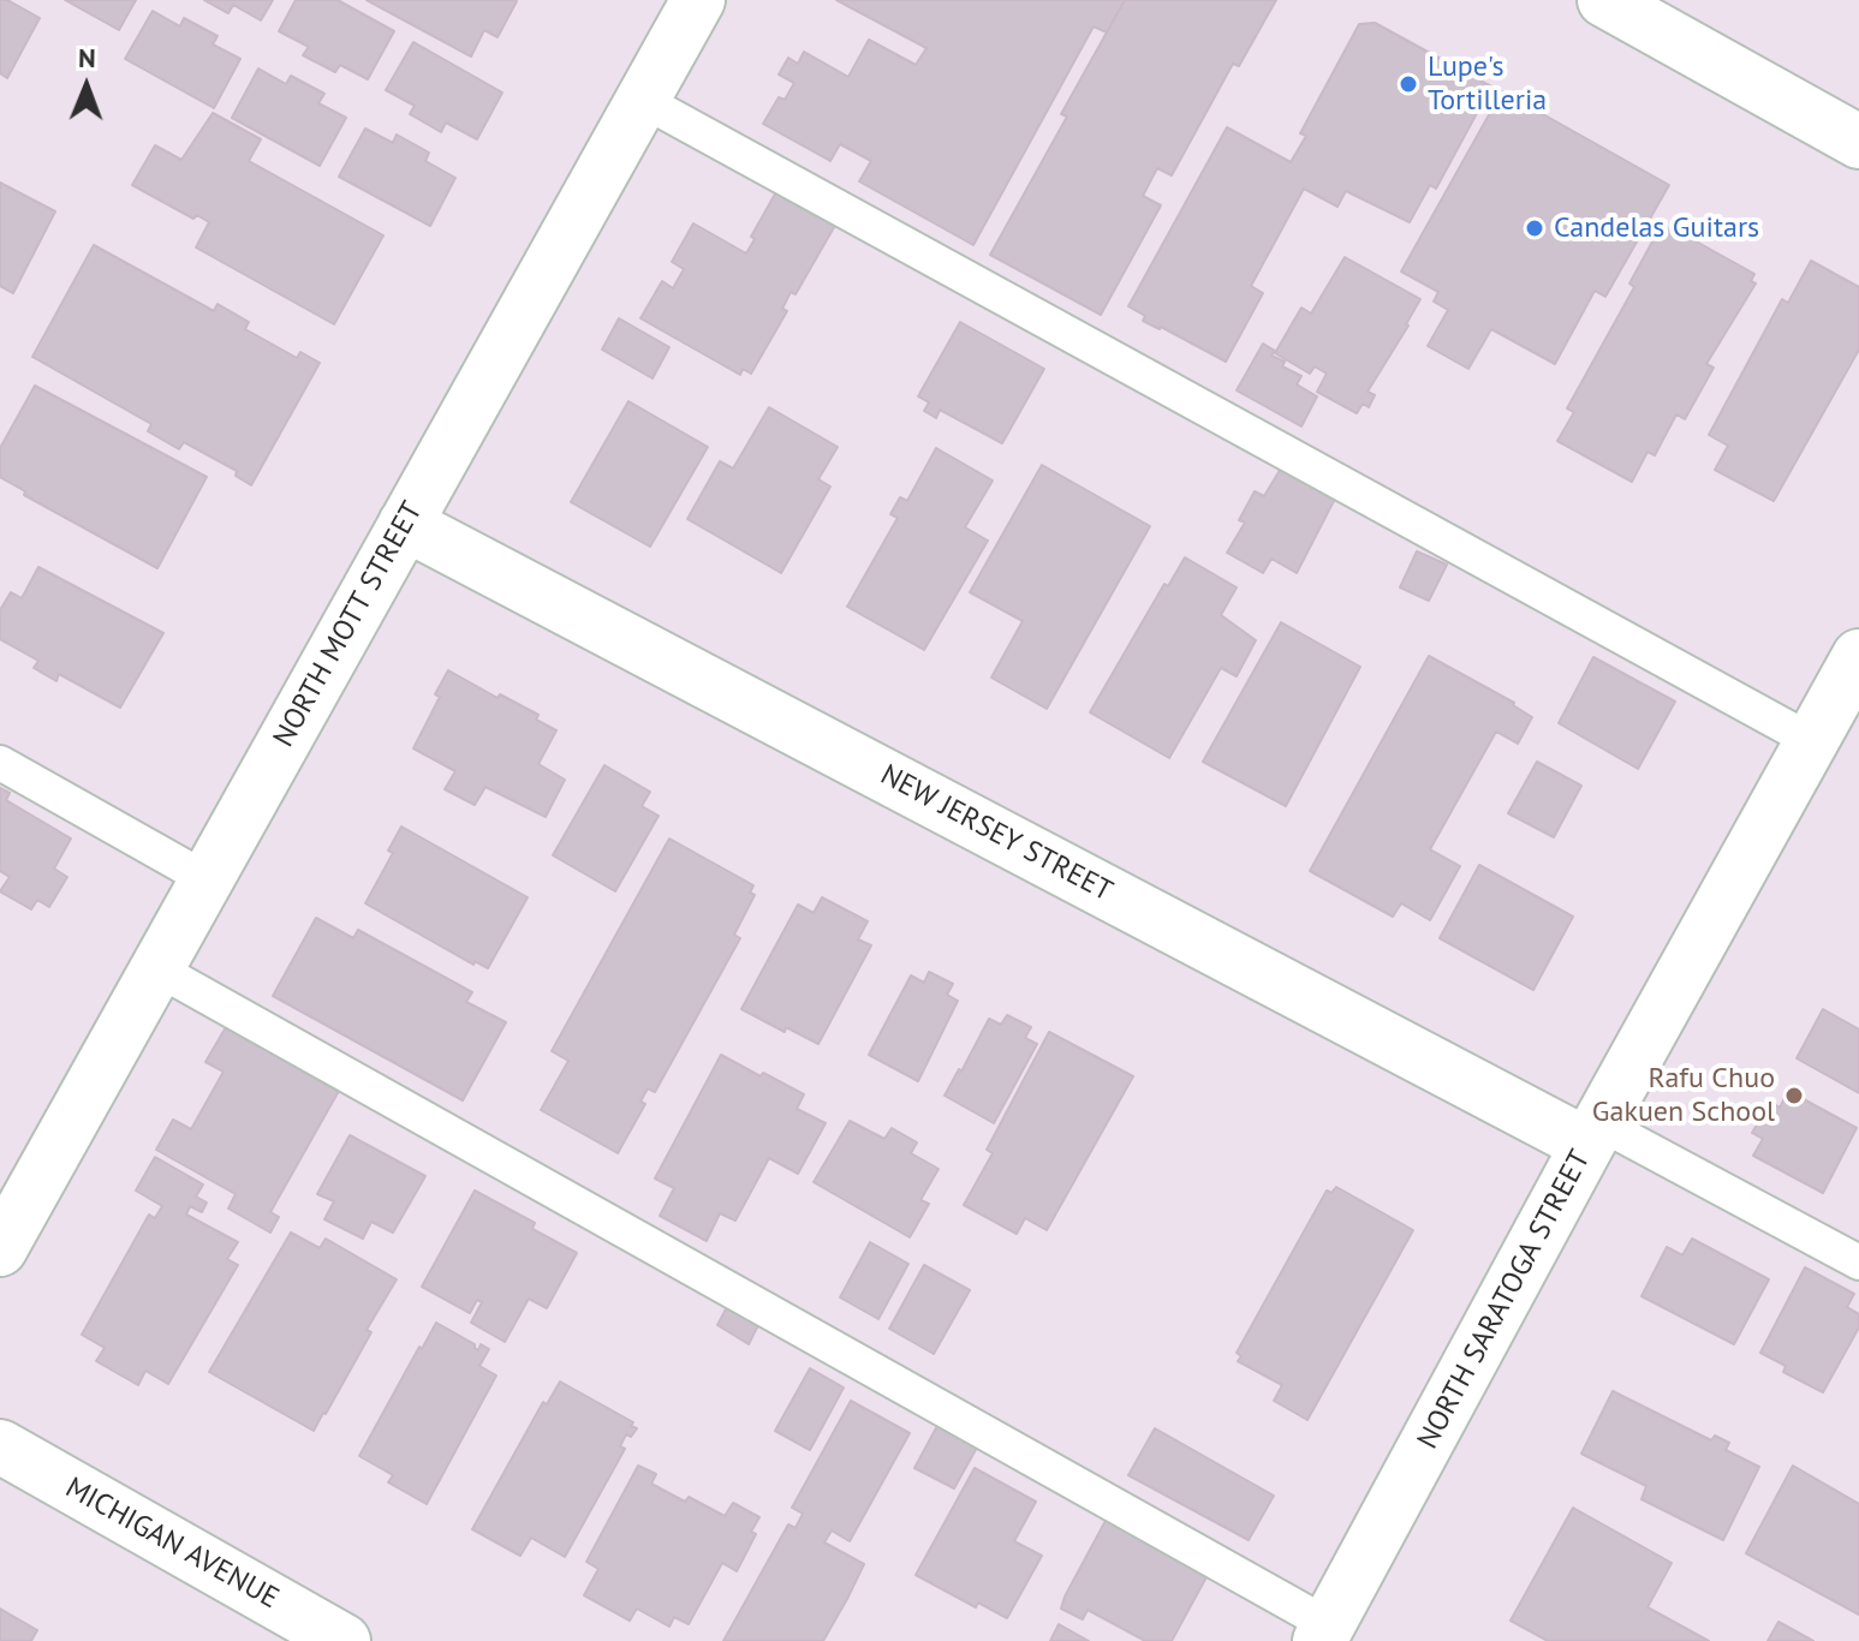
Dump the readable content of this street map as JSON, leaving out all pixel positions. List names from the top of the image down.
{
  "streets": {
    "street": [
      "NORTH MOTT STREET",
      "NEW JERSEY STREET",
      "NORTH SARATOGA STREET",
      "MICHIGAN AVENUE"
    ]
  },
  "crossings": [
    ["NORTH MOTT STREET", "NEW JERSEY STREET"],
    ["NEW JERSEY STREET", "NORTH SARATOGA STREET"]
  ],
  "places": ["Lupe's Tortilleria", "Candelas Guitars", "Rafu Chuo Gakuen School"],
  "north": "top"
}
